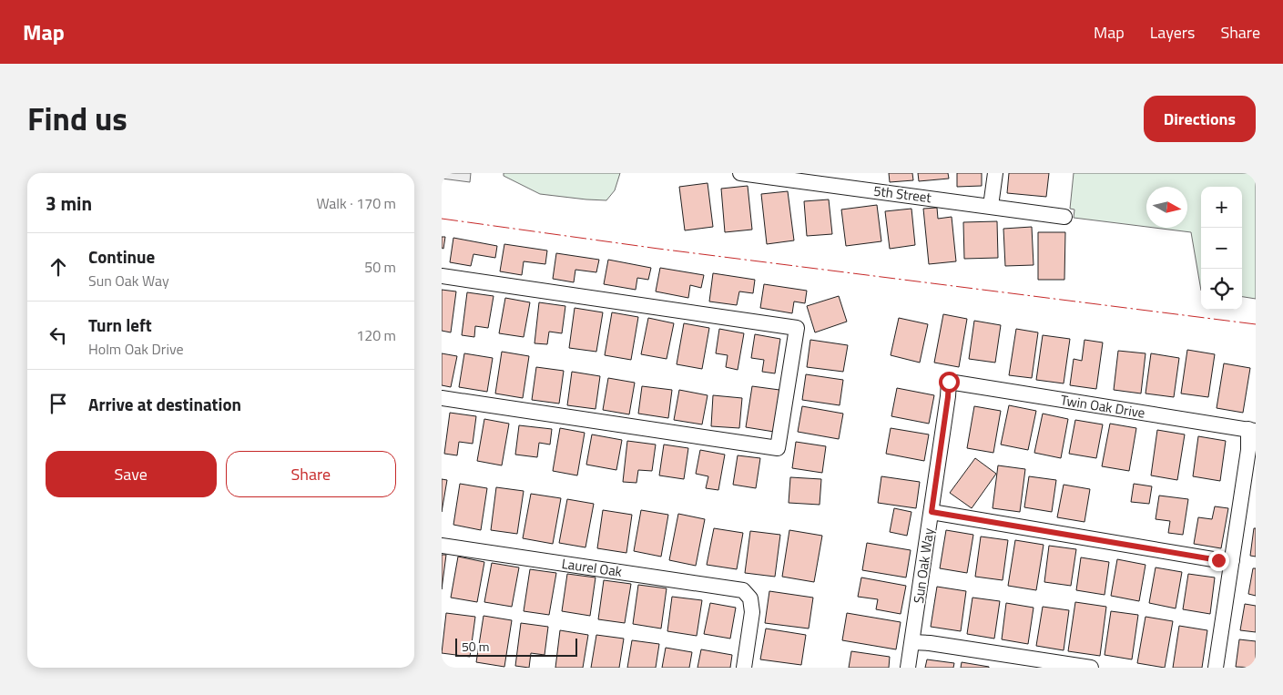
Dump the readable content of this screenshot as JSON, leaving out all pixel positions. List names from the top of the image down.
{
  "streets": {
    "street": [
      "5th Street",
      "Twin Oak Drive",
      "Sun Oak Way",
      "Laurel Oak"
    ]
  },
  "crossings": [
    ["Twin Oak Drive", "Sun Oak Way"]
  ],
  "scale_bar": "50 m",
  "north": "right",
  "page": {
    "header": "Map",
    "nav": ["Map", "Layers", "Share"],
    "title": "Find us",
    "buttons": [
      "Directions",
      ["Save", "Share"]
    ],
    "heading": ["3 min", "Walk · 170 m"],
    "map_buttons": ["+", "−"],
    "list": [
      ["Continue", "Sun Oak Way", "50 m"],
      ["Turn left", "Holm Oak Drive", "120 m"],
      "Arrive at destination"
    ],
    "scale": "50 m"
  }
}
